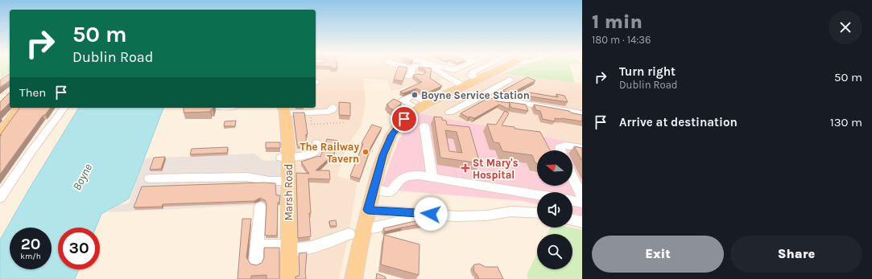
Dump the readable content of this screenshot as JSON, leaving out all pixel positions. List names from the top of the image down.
{
  "streets": {
    "main road": ["Marsh Road"]
  },
  "water": ["Boyne"],
  "places": {
    "other": ["Boyne Service Station", "The Railway Tavern"],
    "health": ["St Mary's Hospital"]
  },
  "north": "left",
  "page": {
    "heading": ["1 min", "180 m · 14:36"],
    "turn": ["50 m", "Dublin Road"],
    "list": [
      {
        "name": "Turn right",
        "note": "Dublin Road",
        "value": "50 m"
      },
      {
        "name": "Arrive at destination",
        "value": "130 m"
      }
    ],
    "then": "Then",
    "speed": "20 km/h",
    "limit": "30",
    "buttons": ["Exit", "Share"]
  }
}
